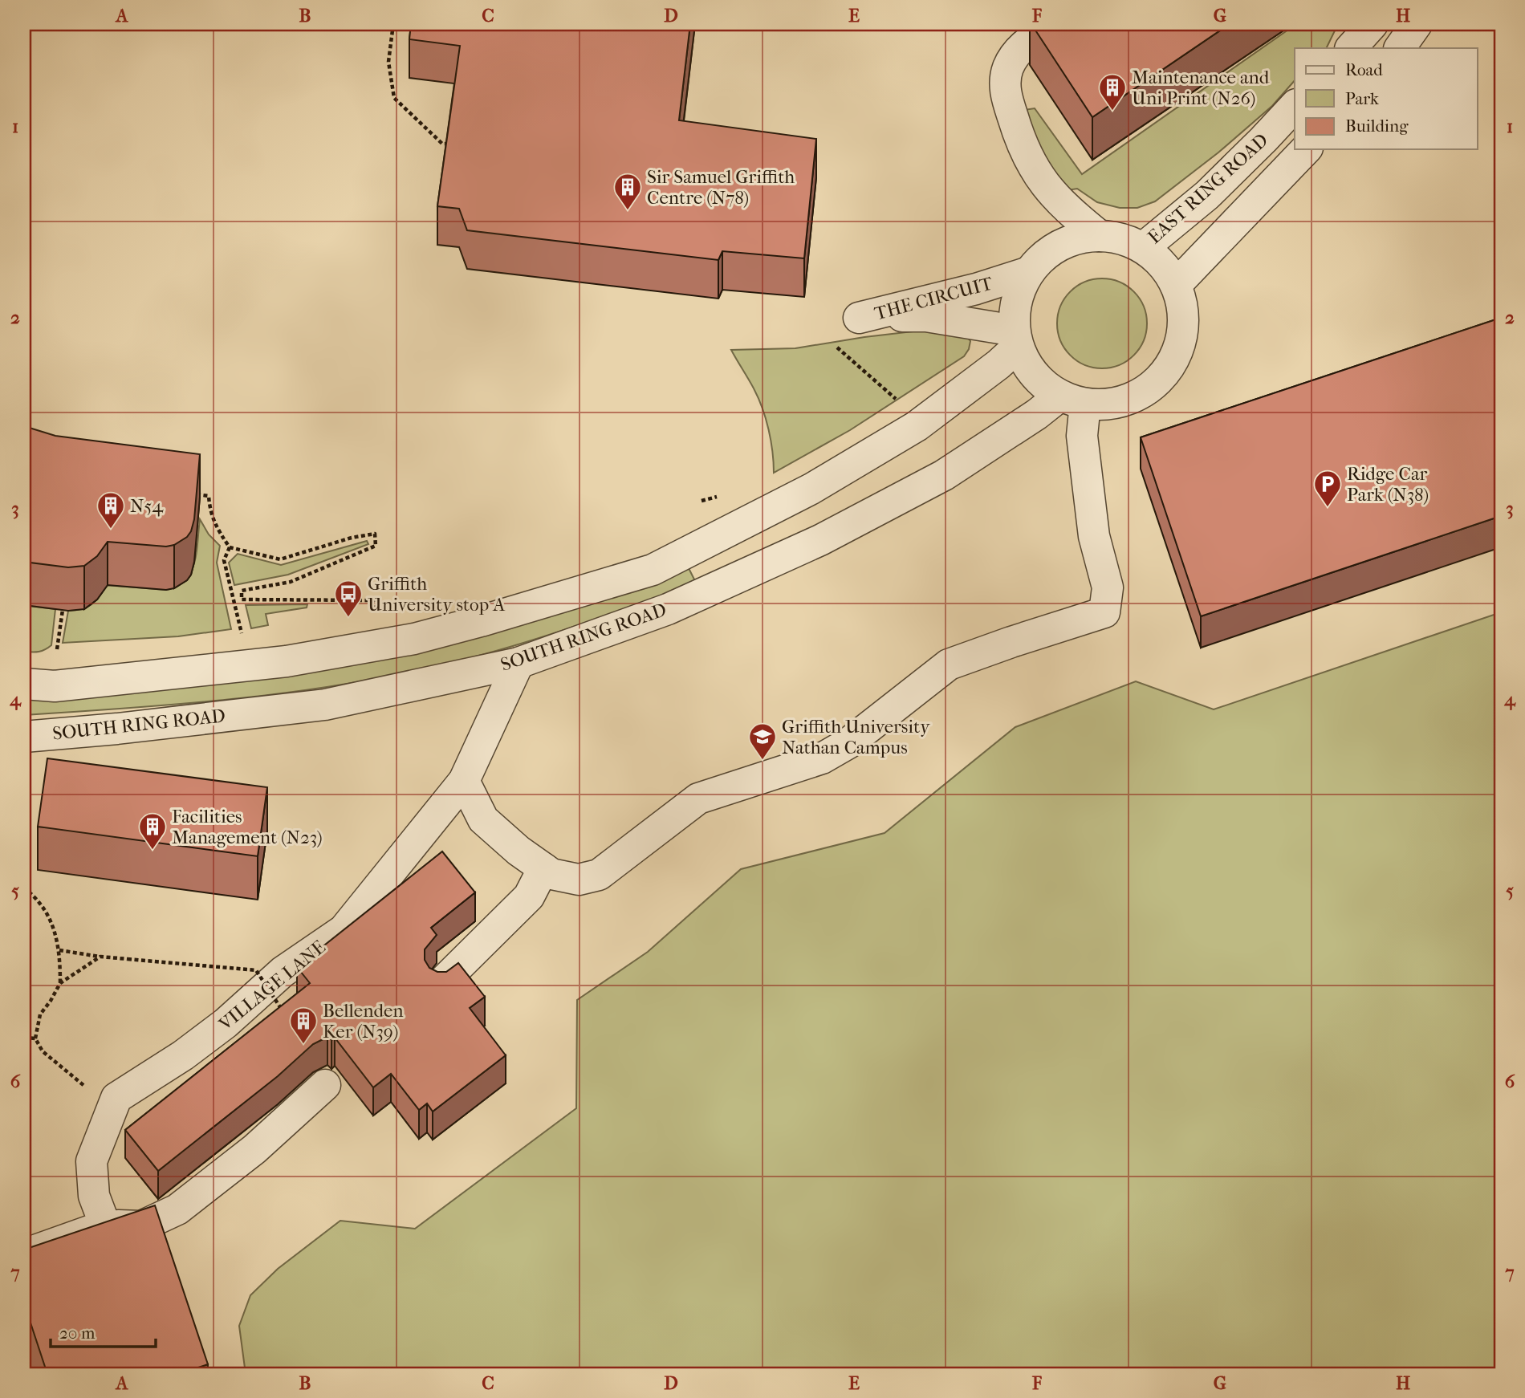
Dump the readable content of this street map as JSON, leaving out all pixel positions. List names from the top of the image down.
{
  "streets": {
    "street": [
      "EAST RING ROAD",
      "THE CIRCUIT",
      "SOUTH RING ROAD",
      "VILLAGE LANE"
    ]
  },
  "crossings": [
    ["EAST RING ROAD", "THE CIRCUIT"],
    ["EAST RING ROAD", "SOUTH RING ROAD"],
    ["THE CIRCUIT", "SOUTH RING ROAD"],
    ["SOUTH RING ROAD", "VILLAGE LANE"]
  ],
  "places": {
    "building": [
      "Maintenance and Uni Print (N26)",
      "Sir Samuel Griffith Centre (N78)",
      "N54",
      "Facilities Management (N23)",
      "Bellenden Ker (N39)"
    ],
    "parking": ["Ridge Car Park (N38)"],
    "bus stop": ["Griffith University stop A"],
    "school or university": ["Griffith University Nathan Campus"]
  },
  "legend": ["Road", "Park", "Building"],
  "scale_bar": "20 m",
  "grid": {
    "columns": [
      "A",
      "B",
      "C",
      "D",
      "E",
      "F",
      "G",
      "H"
    ],
    "rows": [
      "1",
      "2",
      "3",
      "4",
      "5",
      "6",
      "7"
    ]
  }
}
